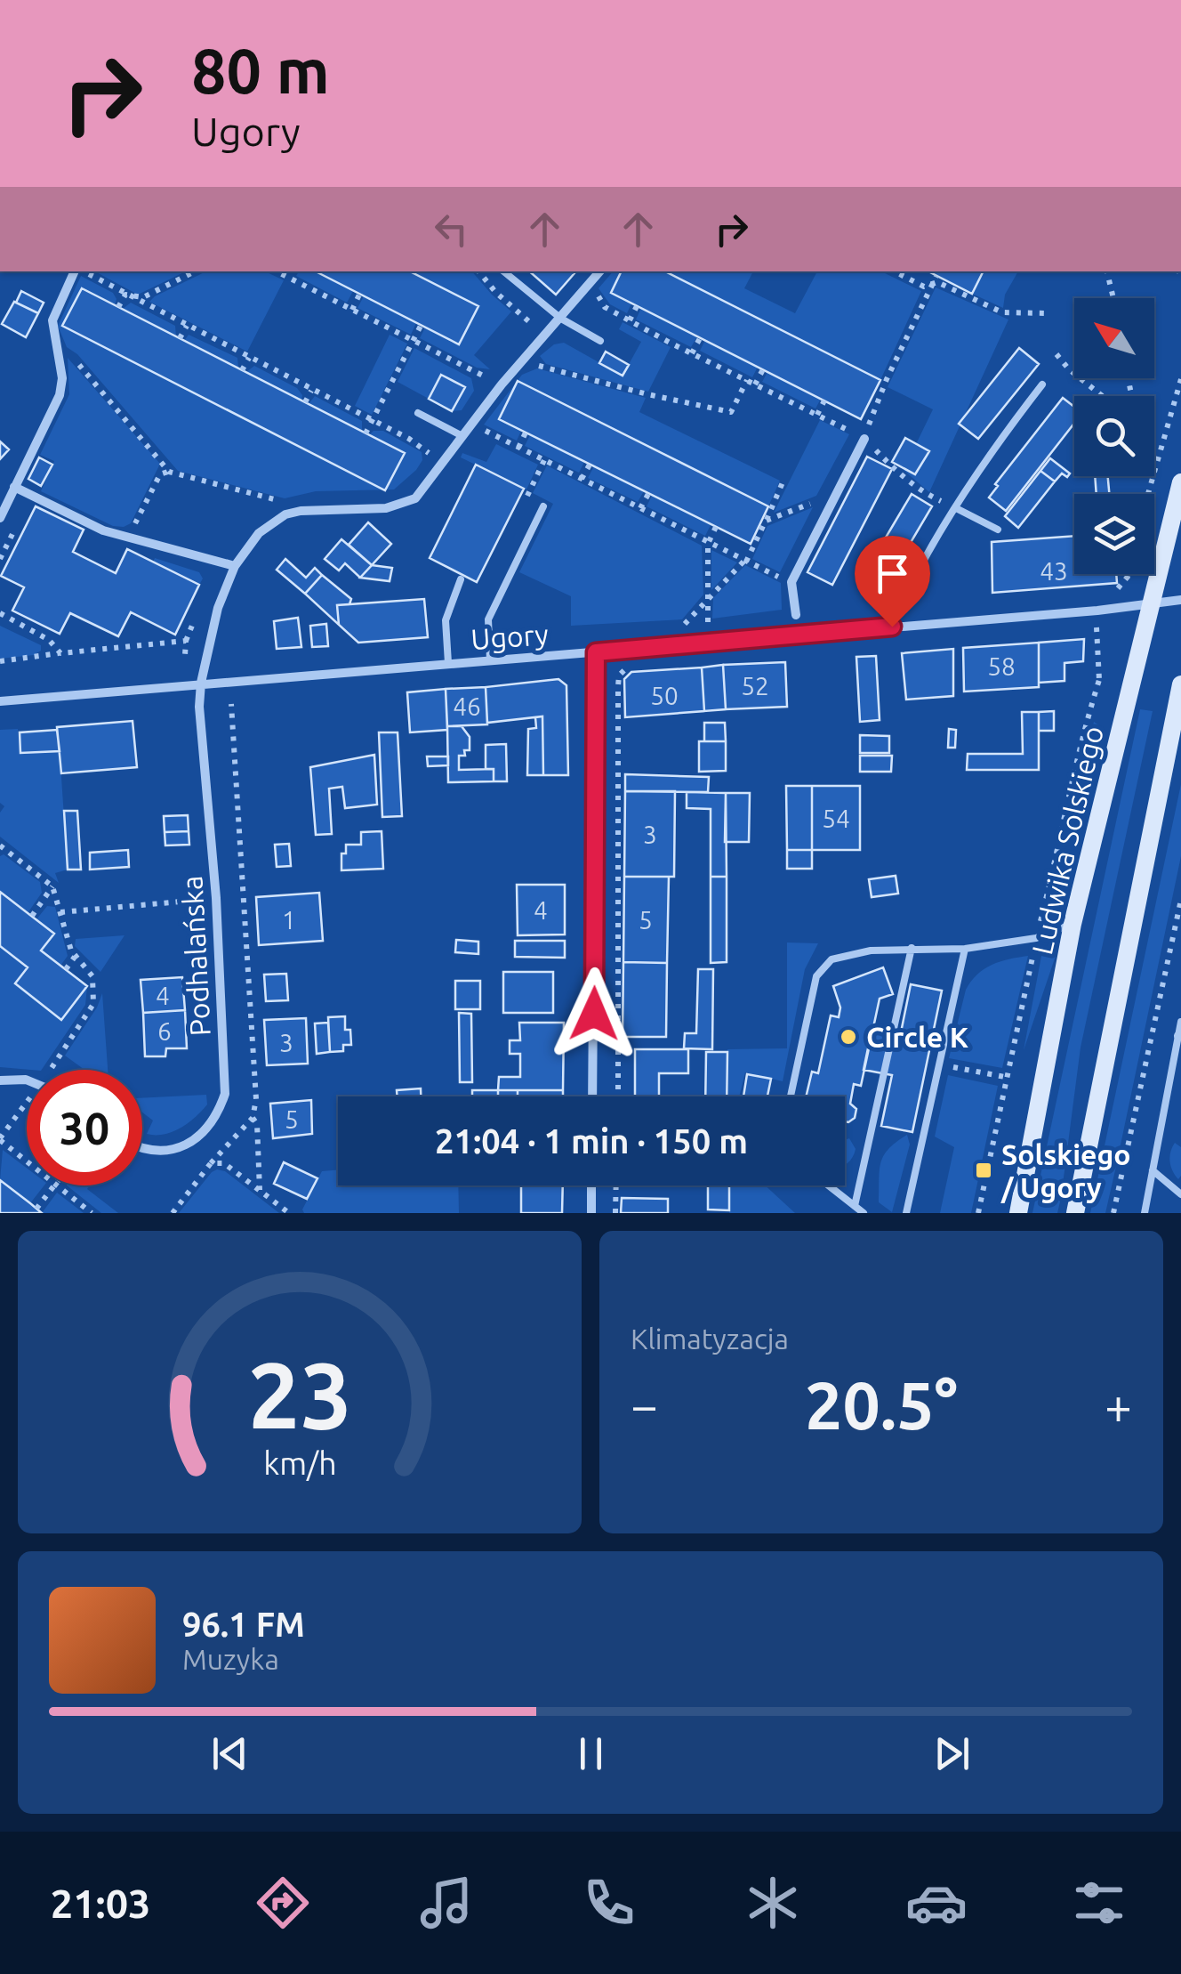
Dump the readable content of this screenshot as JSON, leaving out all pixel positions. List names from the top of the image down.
{
  "streets": {
    "street": ["Ugory", "Ludwika Solskiego", "Podhalańska"]
  },
  "crossings": [
    ["Ugory", "Ludwika Solskiego"],
    ["Ugory", "Podhalańska"]
  ],
  "places": {
    "other": ["Circle K"],
    "transit": ["Solskiego / Ugory"]
  },
  "house_numbers": [
    "43",
    "58",
    "52",
    "50",
    "46",
    "54",
    "3",
    "4",
    "1",
    "5",
    "4",
    "6",
    "3",
    "5"
  ],
  "north": "top left",
  "page": {
    "turn": ["80 m", "Ugory"],
    "limit": "30",
    "trip": "21:04 · 1 min · 150 m",
    "tile": "Klimatyzacja",
    "heat": ["−", "20.5°", "+"],
    "song": ["96.1 FM", "Muzyka"],
    "tabs": "21:03",
    "gauge": ["23", "km/h"]
  }
}
